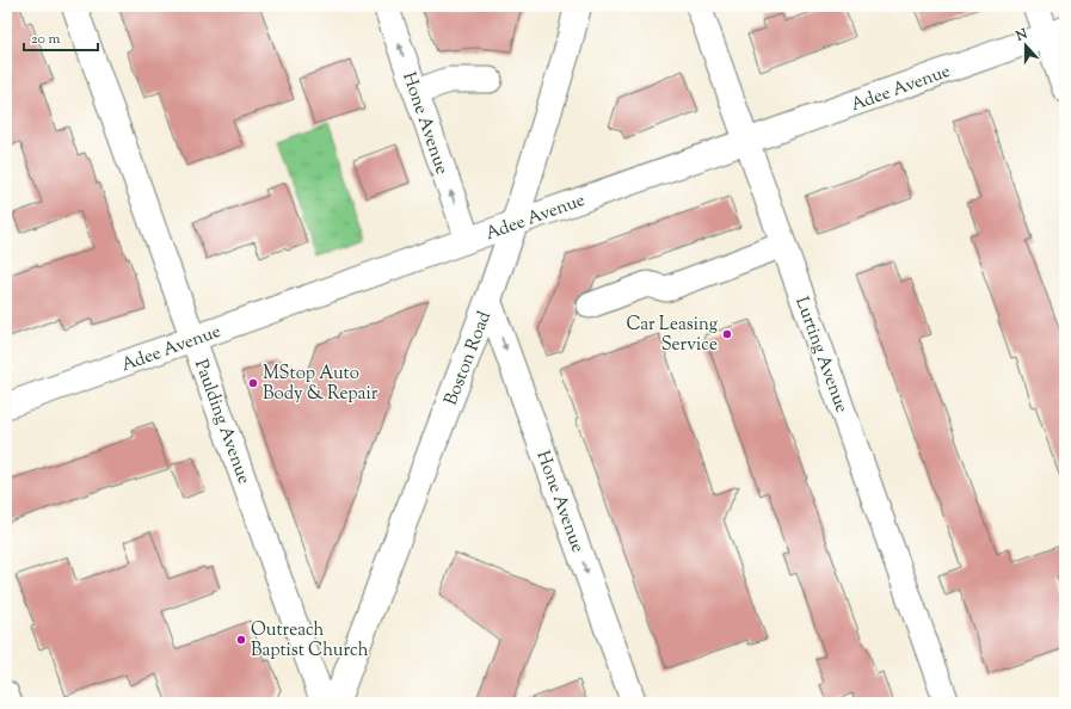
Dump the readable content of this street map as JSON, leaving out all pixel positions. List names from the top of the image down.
{
  "streets": {
    "main road": ["Boston Road"],
    "street": [
      "Adee Avenue",
      "Hone Avenue",
      "Lurting Avenue",
      "Paulding Avenue"
    ]
  },
  "crossings": [
    ["Adee Avenue", "Hone Avenue"],
    ["Adee Avenue", "Lurting Avenue"],
    ["Adee Avenue", "Boston Road"],
    ["Adee Avenue", "Paulding Avenue"],
    ["Hone Avenue", "Boston Road"]
  ],
  "places": ["Car Leasing Service", "MStop Auto Body & Repair", "Outreach Baptist Church"],
  "scale_bar": "20 m",
  "north": "top"
}
